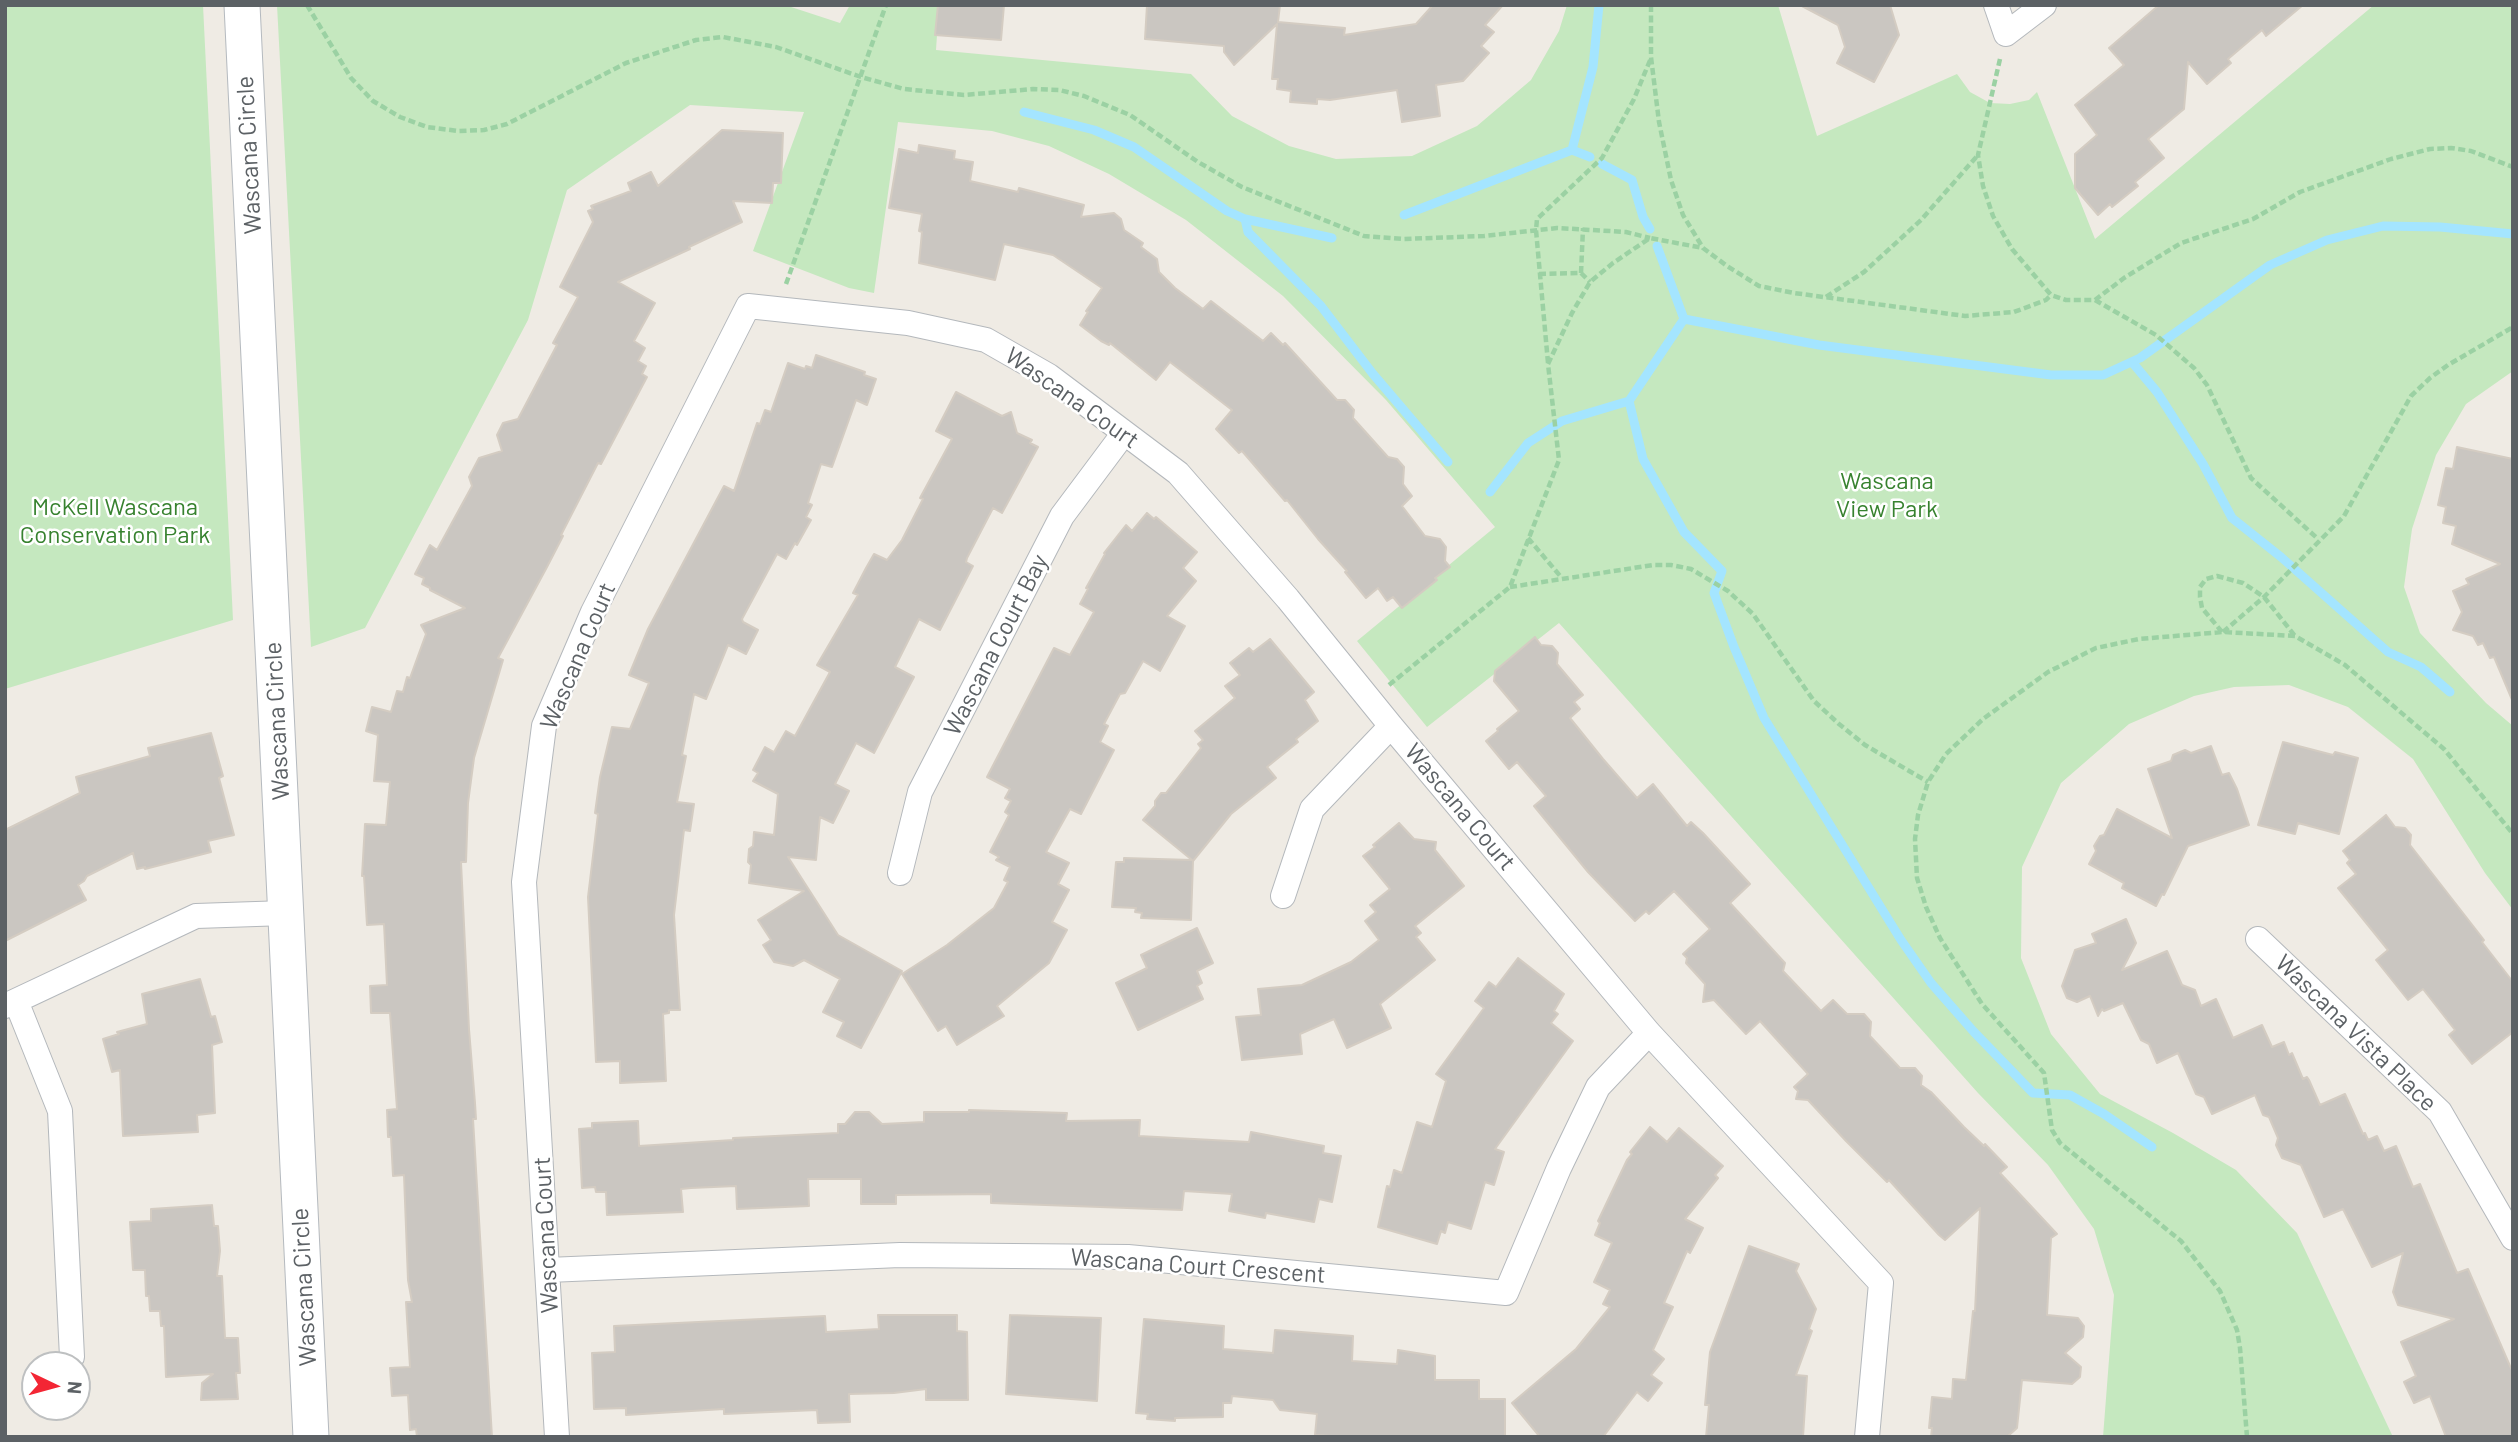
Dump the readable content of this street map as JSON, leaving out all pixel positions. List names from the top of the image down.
{
  "streets": {
    "street": [
      "Wascana Circle",
      "Wascana Court",
      "Wascana Court Bay",
      "Wascana Vista Place",
      "Wascana Court Crescent"
    ]
  },
  "crossings": [
    ["Wascana Court", "Wascana Court Bay"],
    ["Wascana Court", "Wascana Court Crescent"]
  ],
  "parks": ["Wascana View Park", "McKell Wascana Conservation Park"],
  "north": "right"
}
